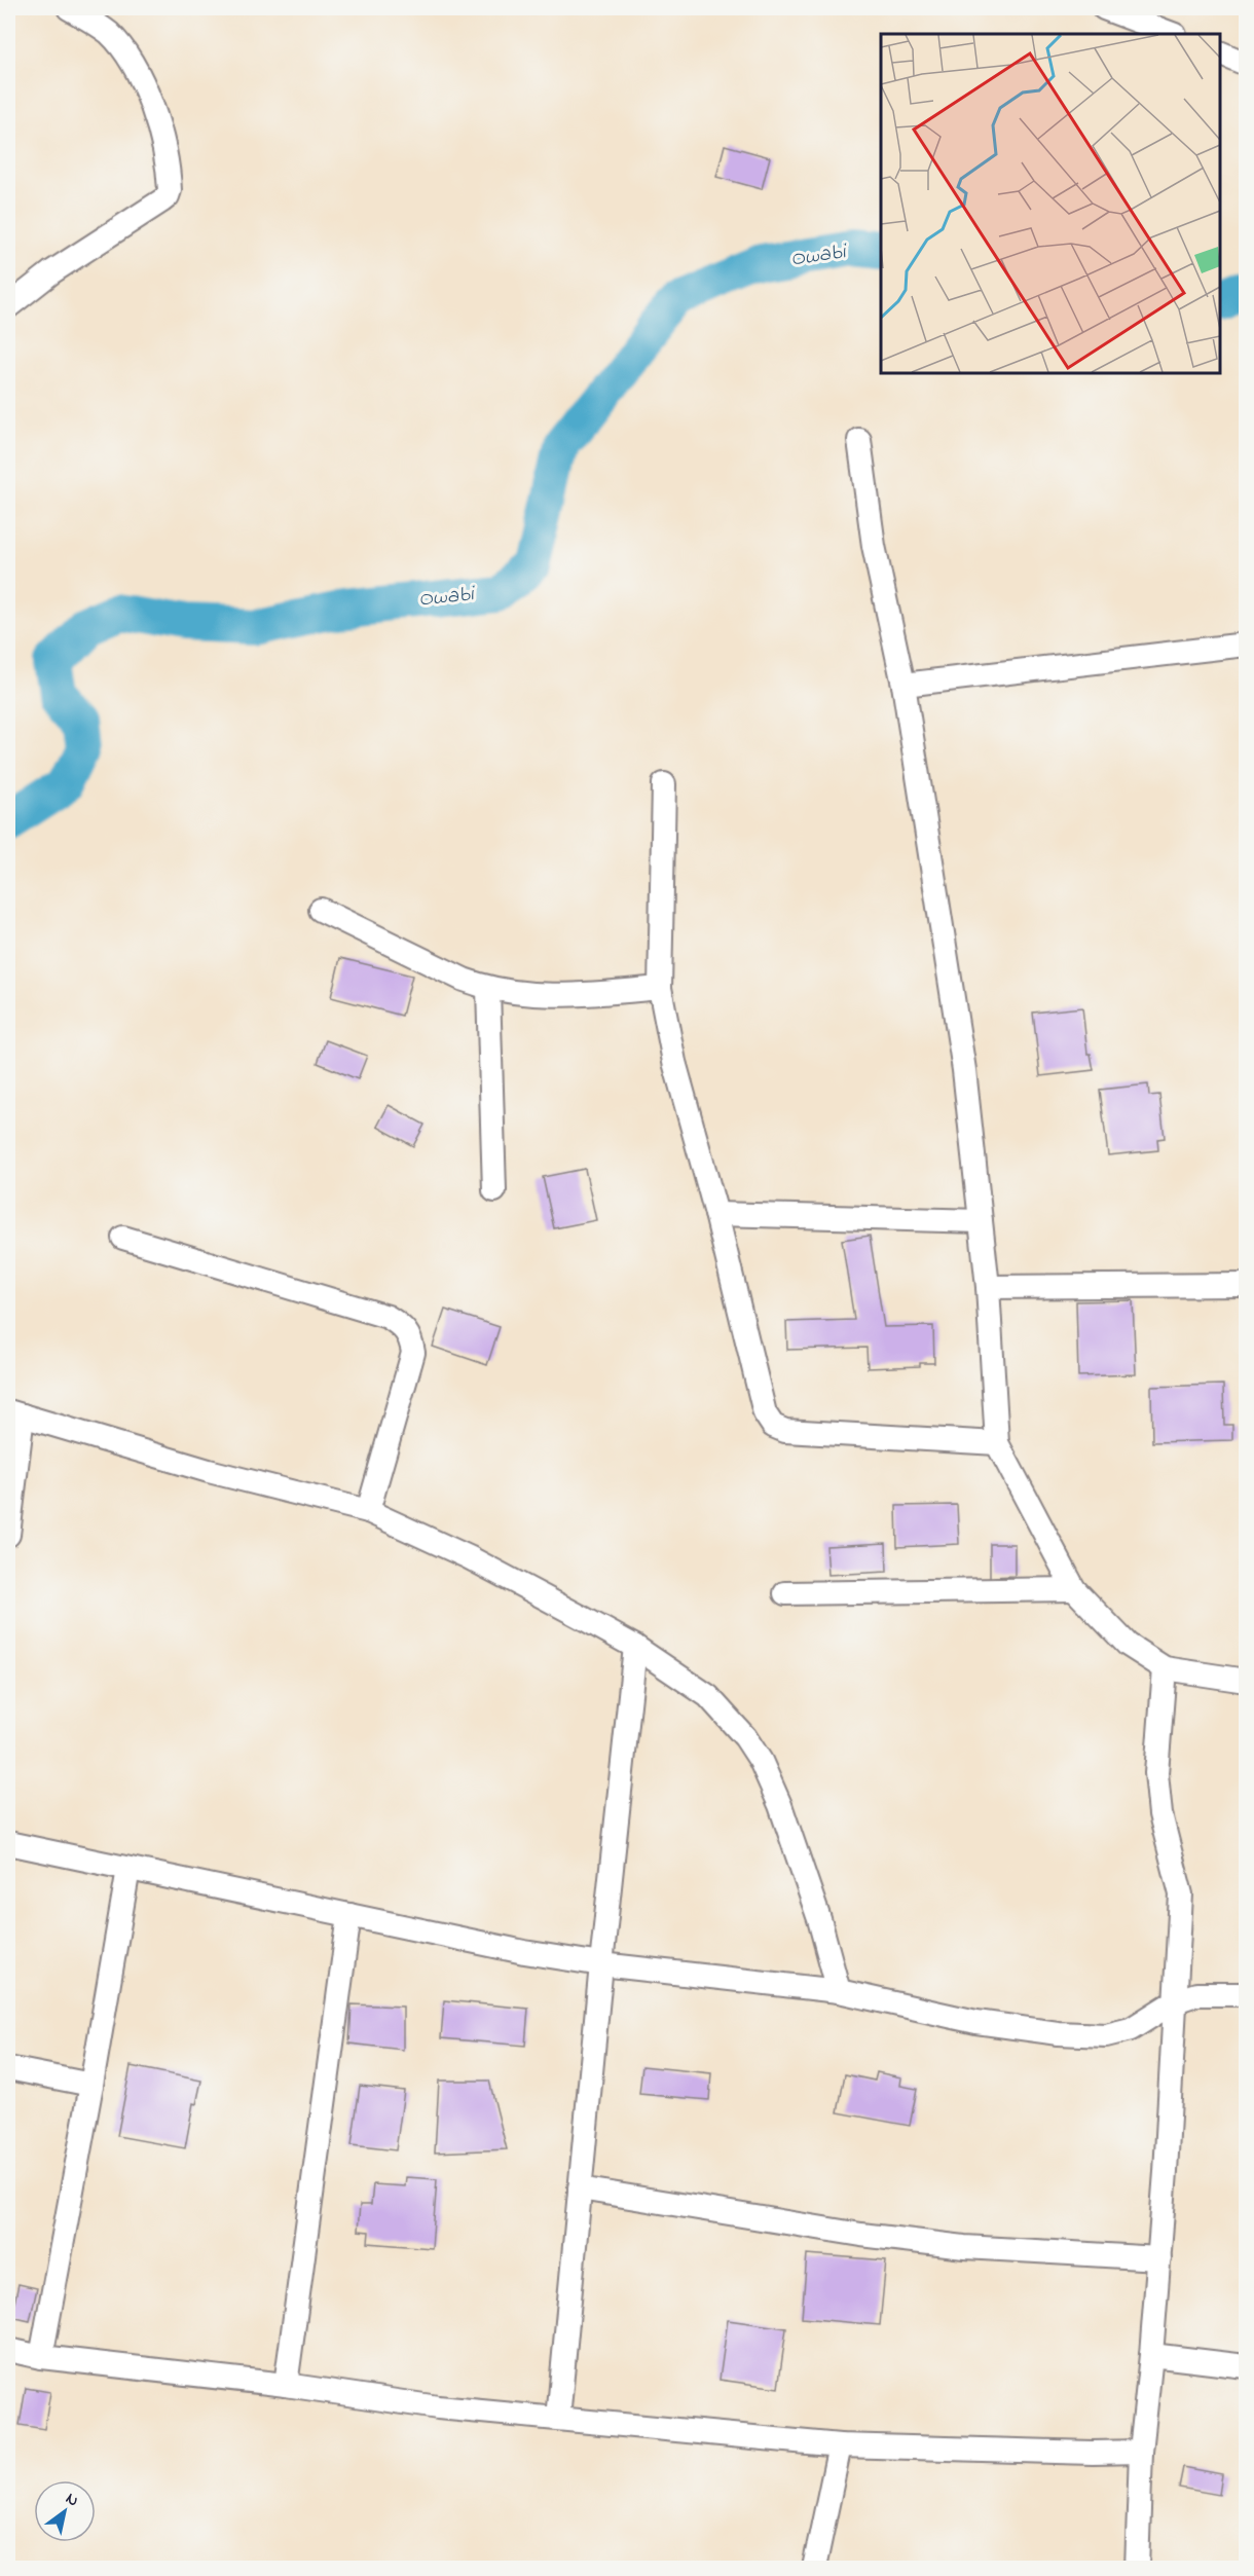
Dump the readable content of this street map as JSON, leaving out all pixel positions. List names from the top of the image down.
{
  "water": ["Owabi"],
  "north": "top right"
}
